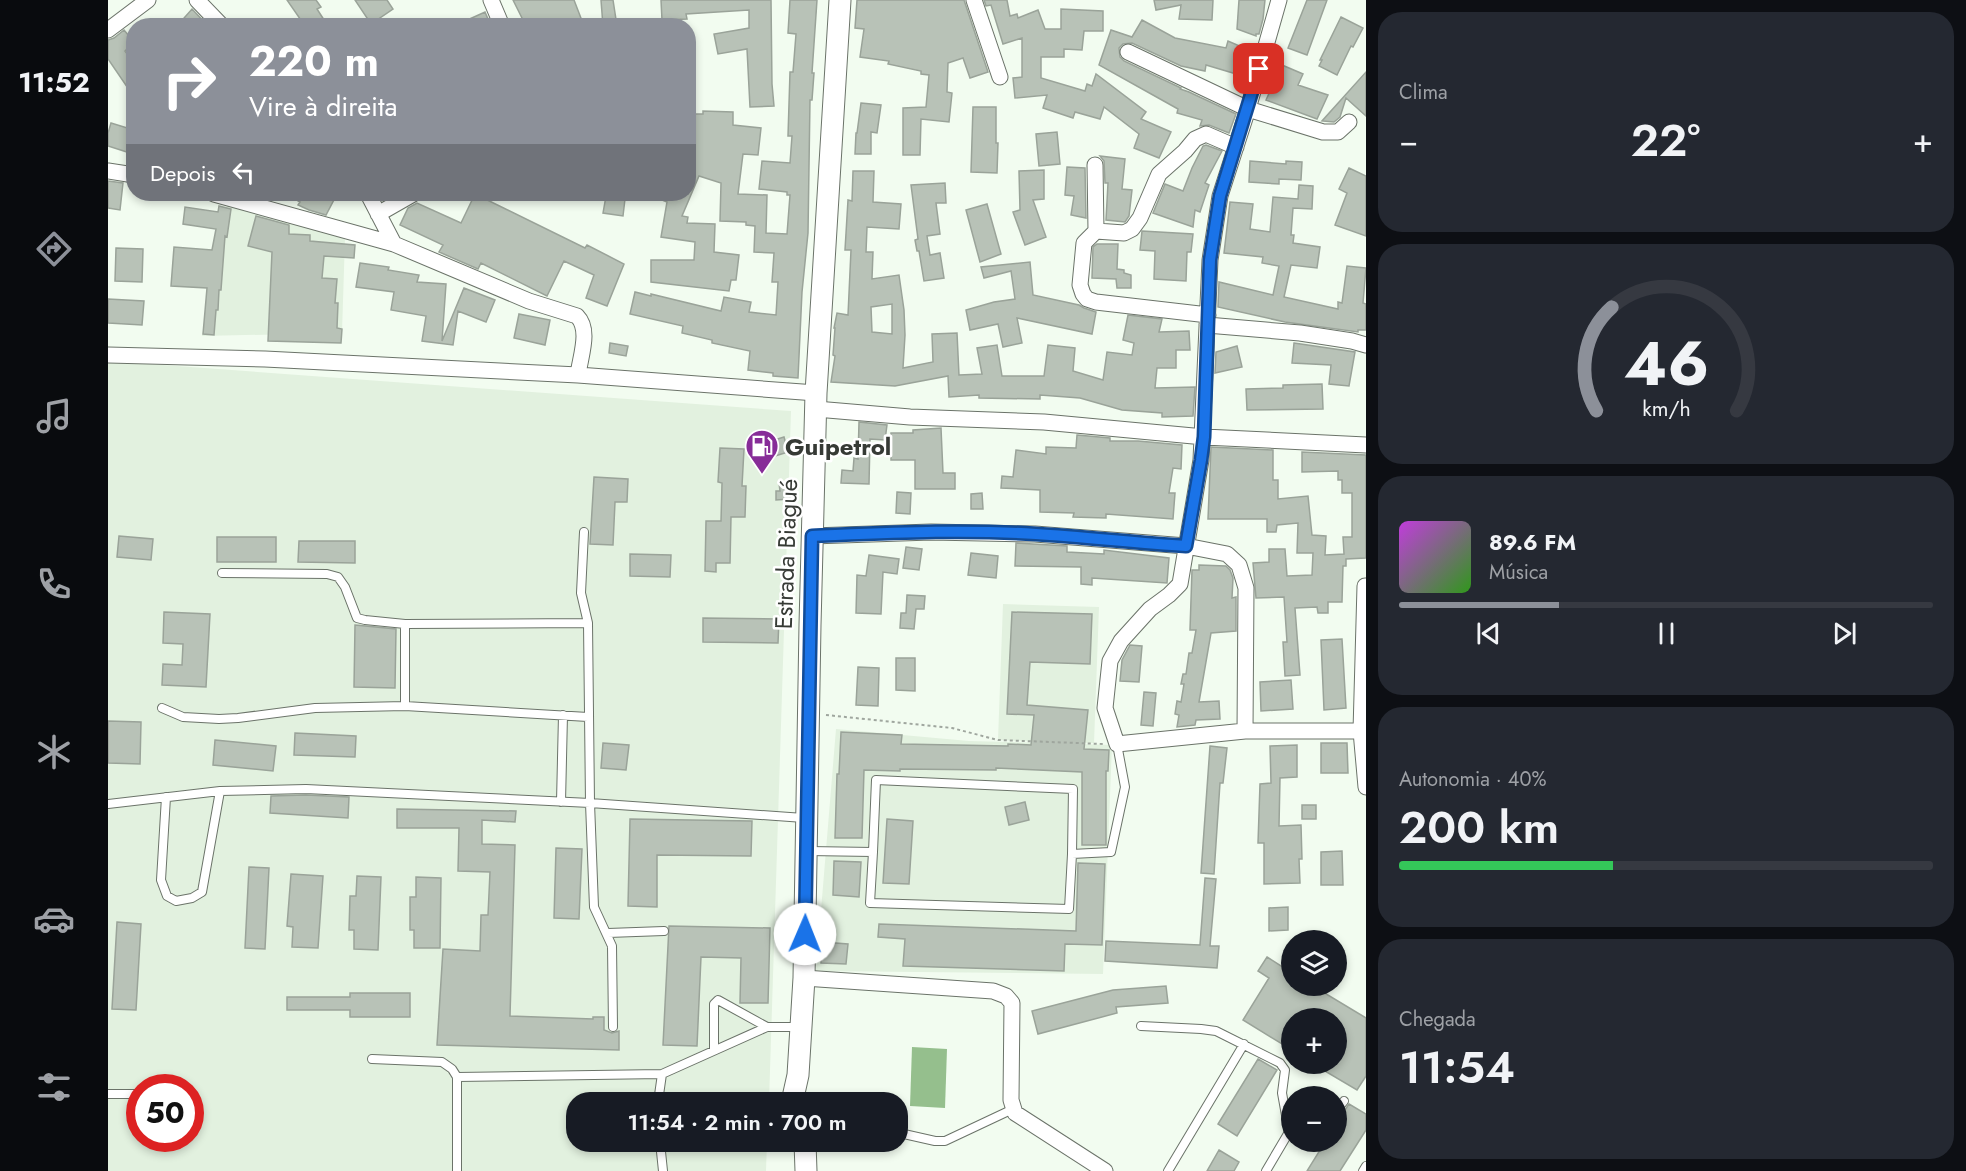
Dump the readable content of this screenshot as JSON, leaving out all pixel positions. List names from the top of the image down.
{
  "streets": {
    "main road": ["Estrada Biagué"]
  },
  "places": {
    "fuel station": ["Guipetrol"]
  },
  "page": {
    "tabs": "11:52",
    "tile": [
      "Clima",
      ["Autonomia · 40%", "200 km"],
      ["Chegada", "11:54"]
    ],
    "turn": ["220 m", "Vire à direita"],
    "heat": ["−", "22°", "+"],
    "then": "Depois",
    "song": ["89.6 FM", "Música"],
    "map_buttons": ["+", "−"],
    "limit": "50",
    "trip": "11:54 · 2 min · 700 m",
    "gauge": ["46", "km/h"]
  }
}
